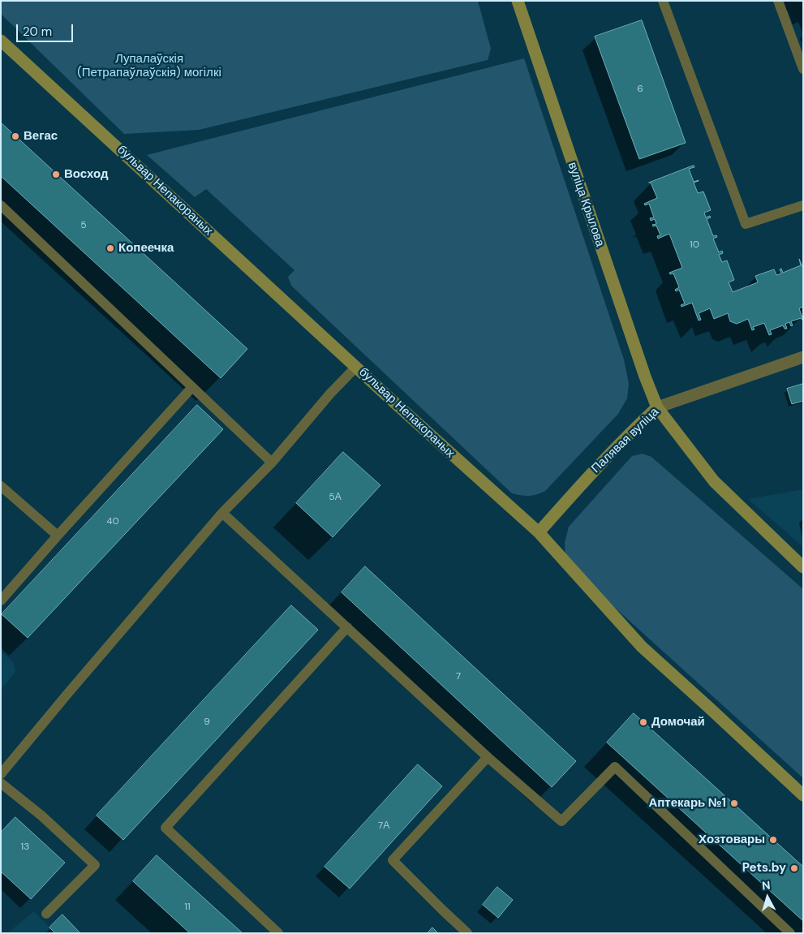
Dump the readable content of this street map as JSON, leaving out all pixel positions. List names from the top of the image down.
{
  "streets": {
    "main road": ["бульвар Непакораных", "вуліца Крылова", "Палявая вуліца"]
  },
  "crossings": [
    ["бульвар Непакораных", "Палявая вуліца"],
    ["вуліца Крылова", "Палявая вуліца"]
  ],
  "parks": ["Лупалаўскія (Петрапаўлаўскія) могілкі"],
  "places": [
    "Вегас",
    "Восход",
    "Копеечка",
    "Домочай",
    "Аптекарь №1",
    "Хозтовары",
    "Pets.by"
  ],
  "house_numbers": [
    "6",
    "5",
    "10",
    "5А",
    "40",
    "7",
    "9",
    "7А",
    "13",
    "11"
  ],
  "scale_bar": "20 m",
  "north": "top"
}
